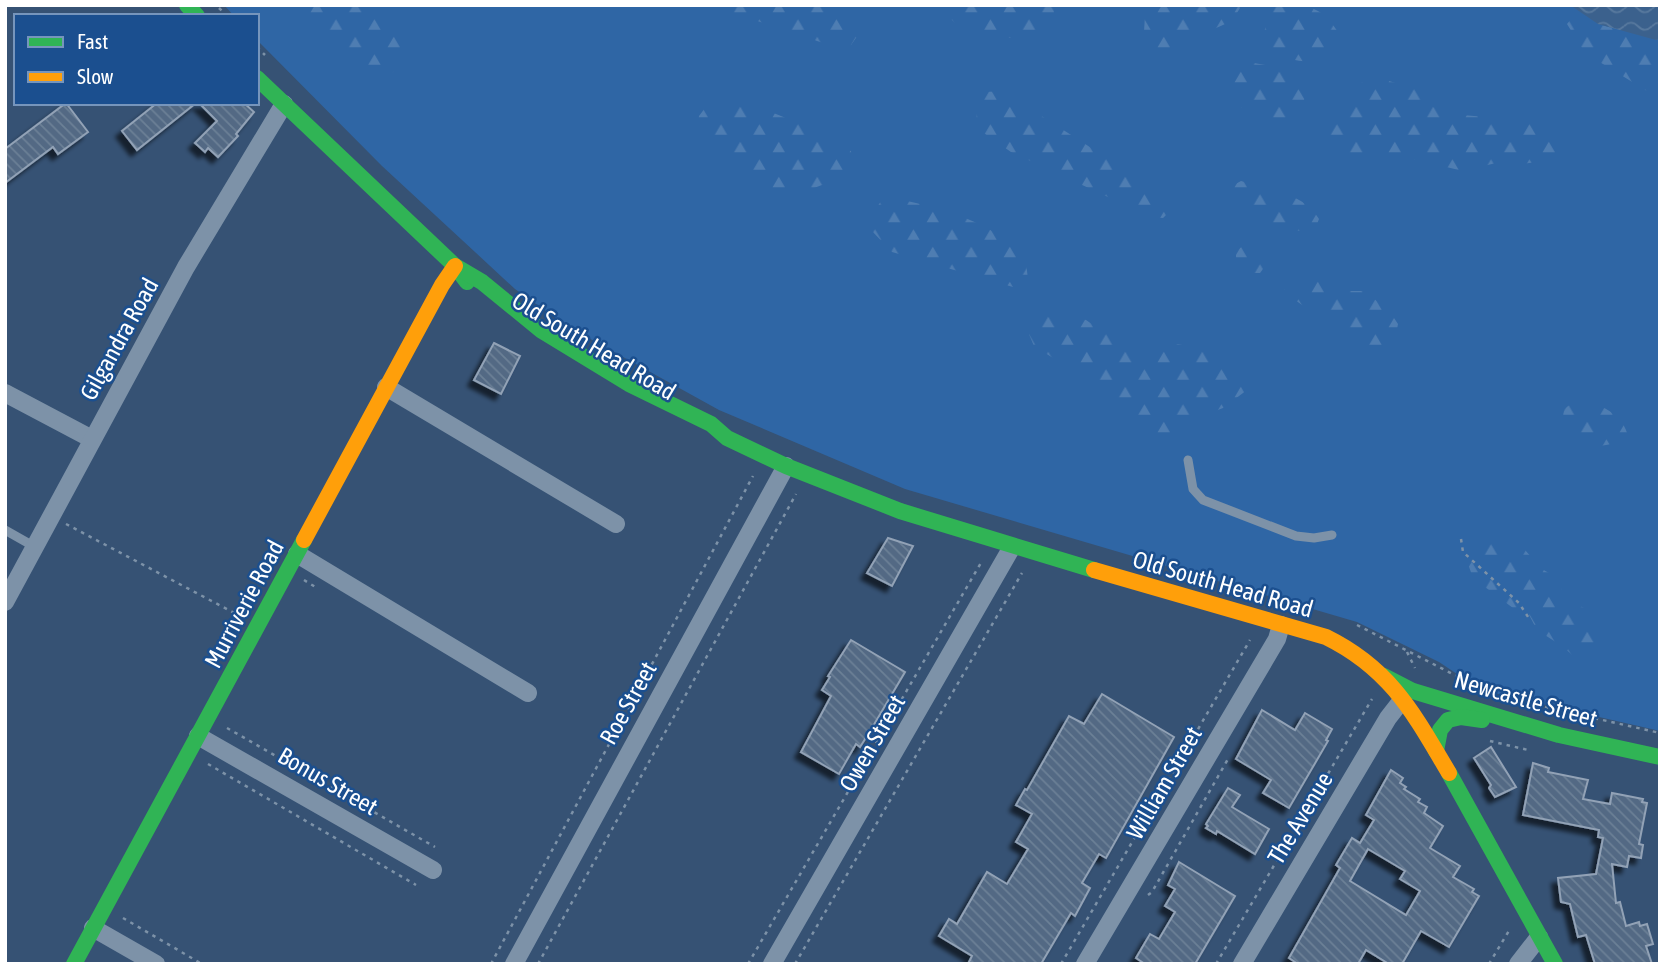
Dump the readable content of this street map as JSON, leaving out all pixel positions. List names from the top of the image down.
{
  "streets": {
    "main road": ["Old South Head Road", "Murriverie Road", "Newcastle Street"],
    "street": [
      "Gilgandra Road",
      "Roe Street",
      "Owen Street",
      "Bonus Street",
      "William Street",
      "The Avenue"
    ]
  },
  "crossings": [
    ["Gilgandra Road", "Old South Head Road"],
    ["Old South Head Road", "Murriverie Road"],
    ["Old South Head Road", "Newcastle Street"],
    ["Old South Head Road", "Roe Street"],
    ["Old South Head Road", "Owen Street"],
    ["Old South Head Road", "William Street"],
    ["Old South Head Road", "The Avenue"],
    ["Murriverie Road", "Bonus Street"]
  ],
  "legend": ["Fast", "Slow"]
}
